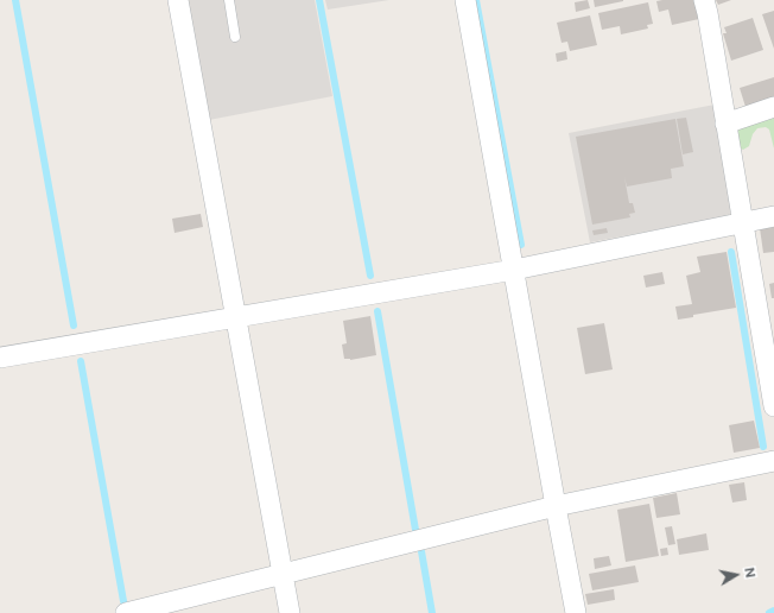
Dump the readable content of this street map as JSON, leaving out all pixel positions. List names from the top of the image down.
{
  "north": "right"
}
